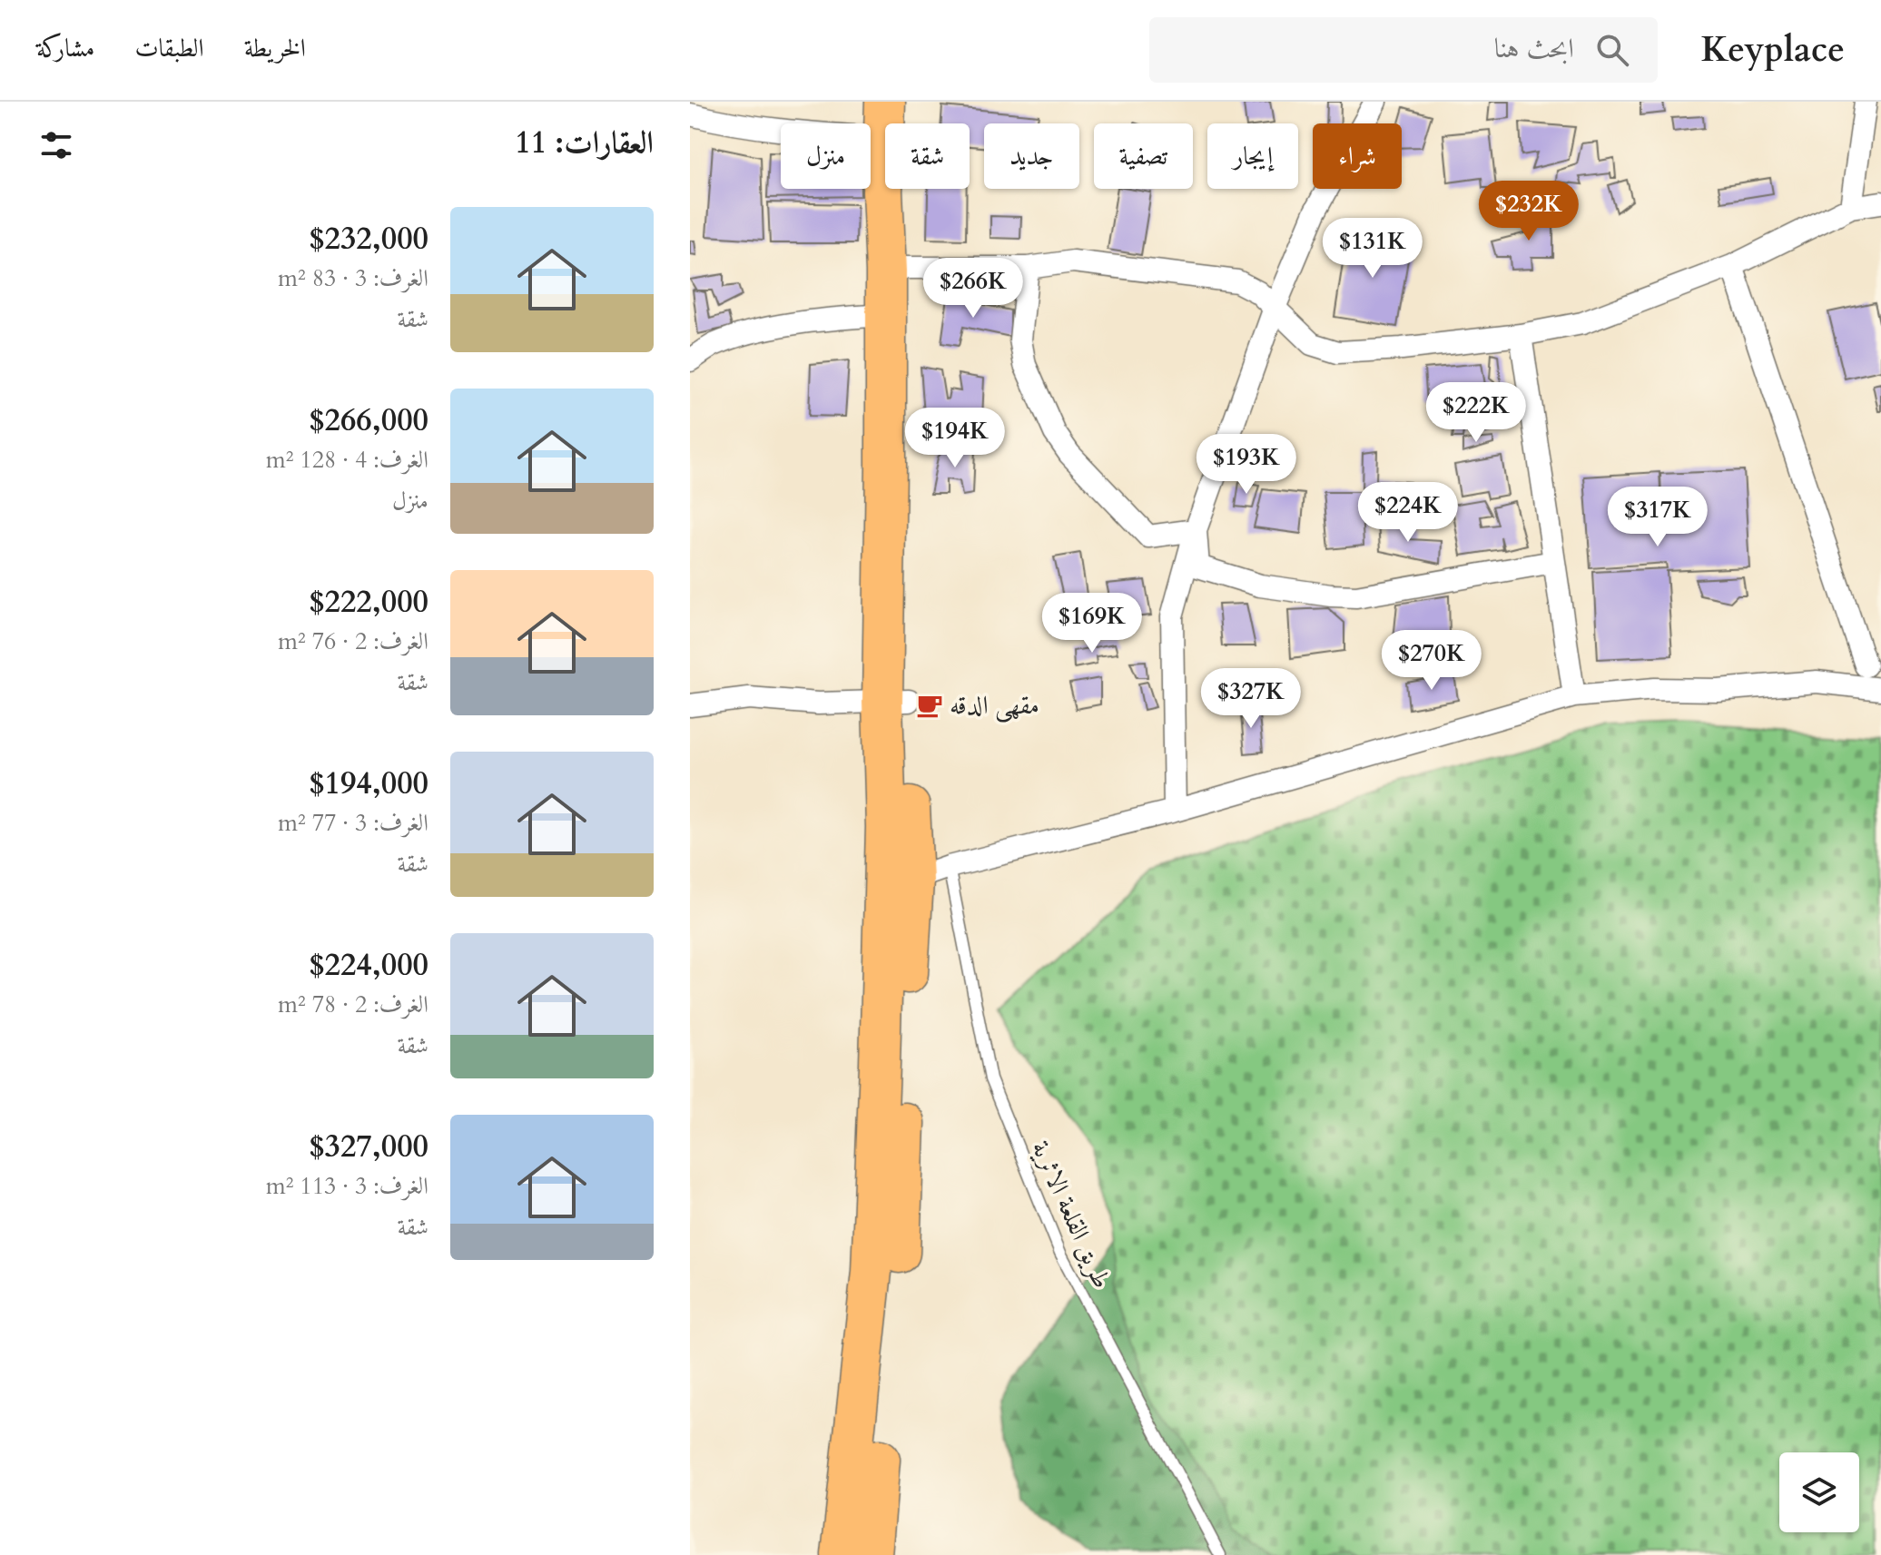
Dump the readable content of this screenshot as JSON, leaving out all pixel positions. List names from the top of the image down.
{
  "streets": {
    "lane": ["طريق القلعة الاثرية"]
  },
  "places": {
    "cafe": ["مقهى الدقه"]
  },
  "page": {
    "header": "Keyplace",
    "search": "ابحث هنا",
    "nav": ["الخريطة", "الطبقات", "مشاركة"],
    "heading": "العقارات: 11",
    "chip": [
      "شراء",
      "إيجار",
      "تصفية",
      "جديد",
      "شقة",
      "منزل"
    ],
    "price": [
      "$232K",
      "$131K",
      "$266K",
      "$222K",
      "$194K",
      "$193K",
      "$224K",
      "$317K",
      "$169K",
      "$270K",
      "$327K"
    ],
    "list": [
      {
        "name": "$232,000",
        "note": "الغرف: 3 · 83 m² · شقة"
      },
      {
        "name": "$266,000",
        "note": "الغرف: 4 · 128 m² · منزل"
      },
      {
        "name": "$222,000",
        "note": "الغرف: 2 · 76 m² · شقة"
      },
      {
        "name": "$194,000",
        "note": "الغرف: 3 · 77 m² · شقة"
      },
      {
        "name": "$224,000",
        "note": "الغرف: 2 · 78 m² · شقة"
      },
      {
        "name": "$327,000",
        "note": "الغرف: 3 · 113 m² · شقة"
      }
    ]
  }
}
